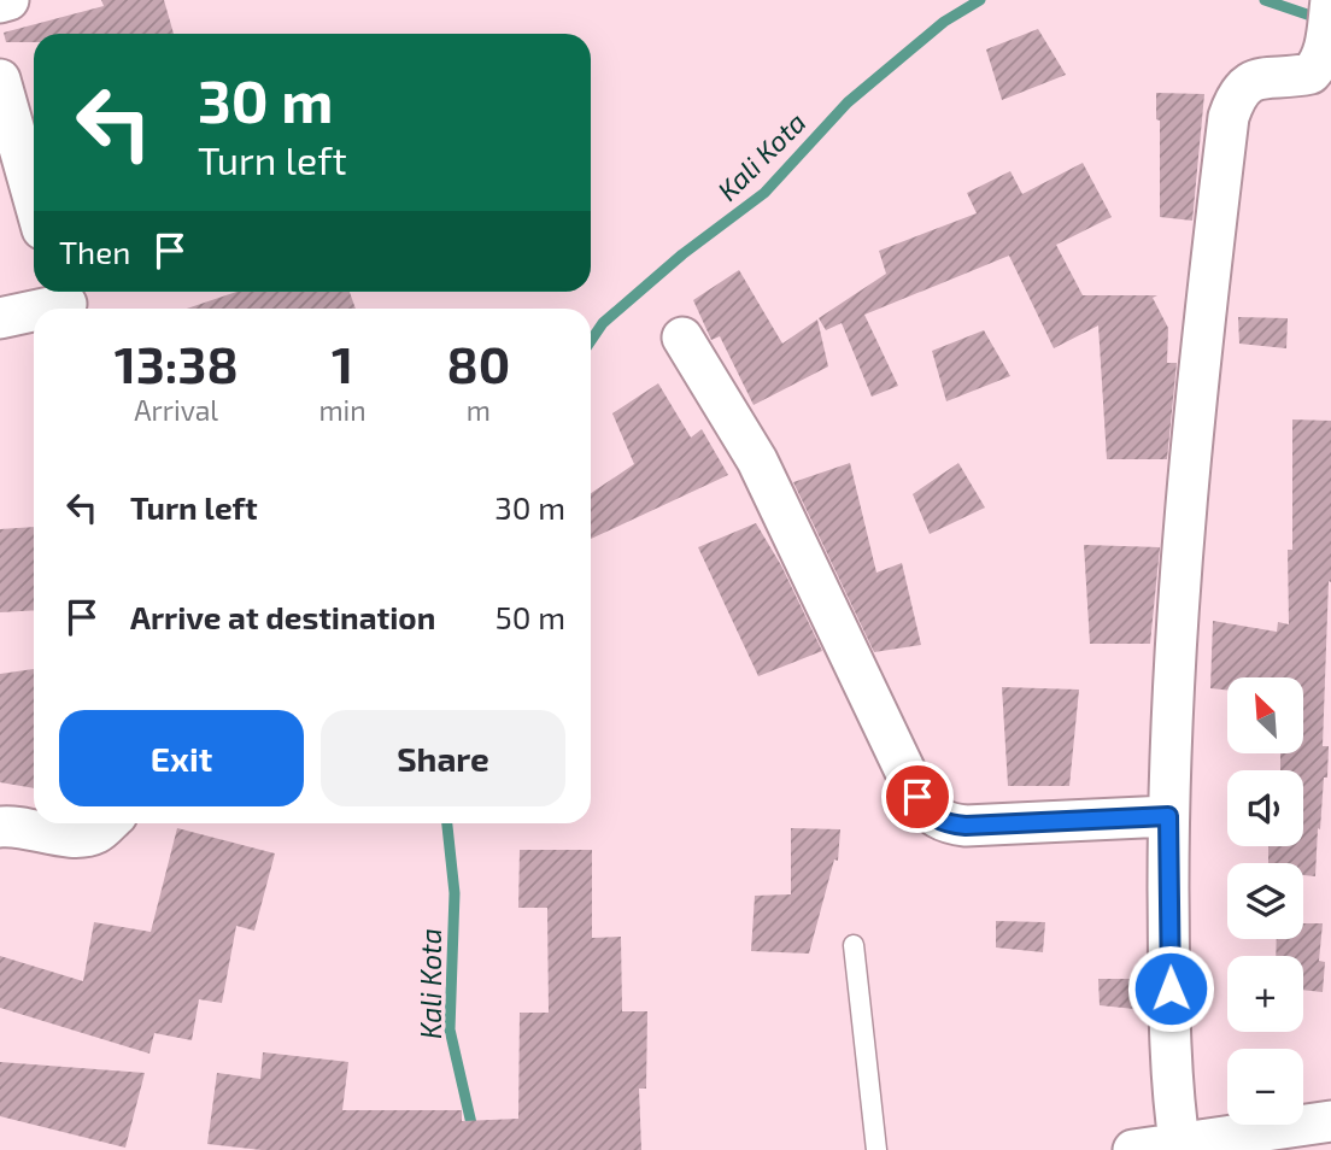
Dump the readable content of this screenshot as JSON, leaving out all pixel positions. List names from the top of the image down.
{
  "water": ["Kali Kota"],
  "north": "top left",
  "page": {
    "turn": ["30 m", "Turn left"],
    "then": "Then",
    "eta": [
      "13:38",
      "Arrival",
      "1",
      "min",
      "80",
      "m"
    ],
    "list": [
      {
        "name": "Turn left",
        "value": "30 m"
      },
      {
        "name": "Arrive at destination",
        "value": "50 m"
      }
    ],
    "map_buttons": ["+", "−"],
    "buttons": ["Exit", "Share"]
  }
}
